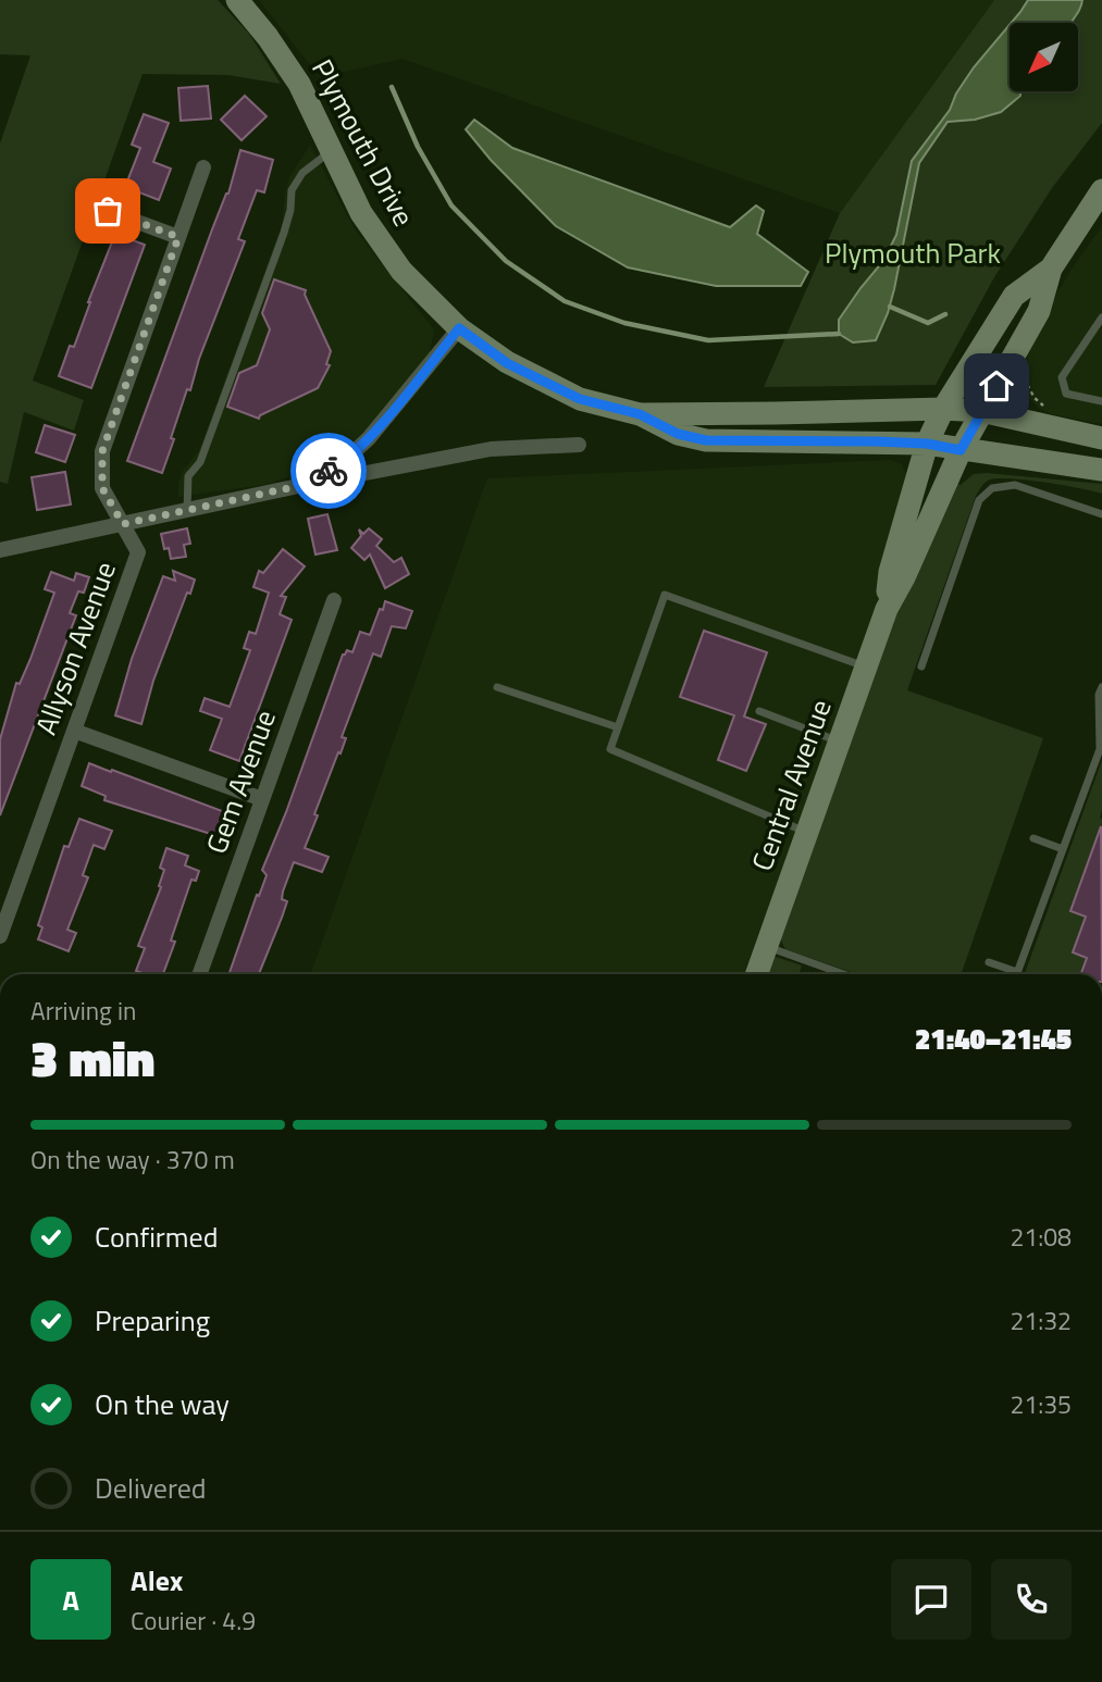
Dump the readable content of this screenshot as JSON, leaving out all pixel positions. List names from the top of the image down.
{
  "streets": {
    "street": [
      "Plymouth Drive",
      "Allyson Avenue",
      "Gem Avenue",
      "Central Avenue"
    ]
  },
  "crossings": [
    ["Plymouth Drive", "Central Avenue"]
  ],
  "parks": ["Plymouth Park"],
  "north": "bottom left",
  "page": {
    "heading": ["3 min", "Arriving in", "21:40–21:45"],
    "panel": ["Alex", "Courier · 4.9"],
    "bar": "On the way · 370 m",
    "list": [
      ["Confirmed", "21:08"],
      ["Preparing", "21:32"],
      ["On the way", "21:35"],
      "Delivered"
    ],
    "round": "A"
  }
}
